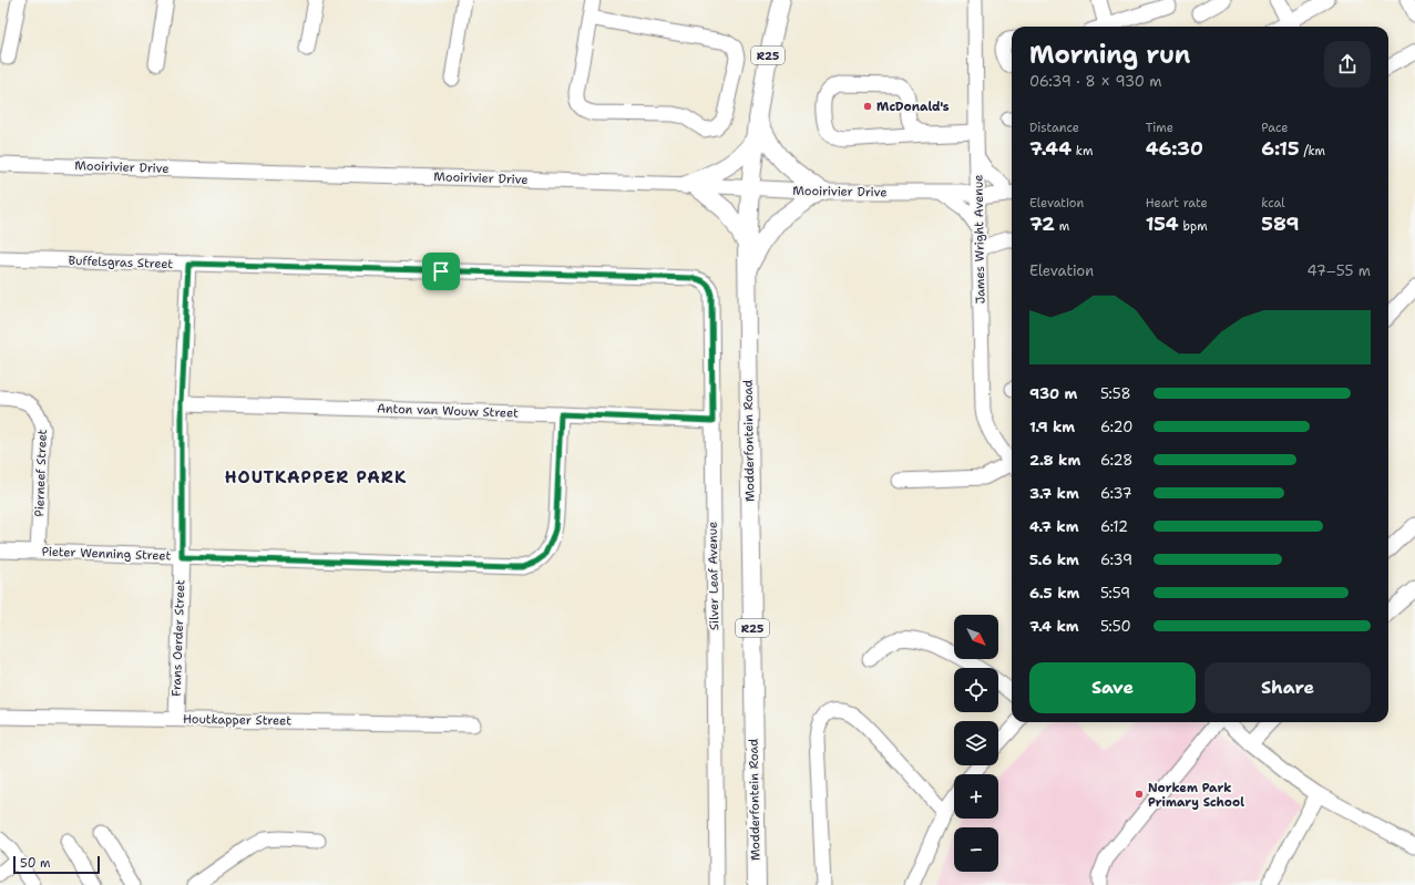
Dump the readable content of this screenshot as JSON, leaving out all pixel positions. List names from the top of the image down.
{
  "streets": {
    "main road": ["R25", "Modderfontein Road"],
    "street": [
      "Mooirivier Drive",
      "James Wright Avenue",
      "Buffelsgras Street",
      "Anton van Wouw Street",
      "Pierneef Street",
      "Pieter Wenning Street",
      "Silver Leaf Avenue",
      "Frans Oerder Street",
      "Houtkapper Street"
    ]
  },
  "crossings": [
    ["Mooirivier Drive", "James Wright Avenue"],
    ["Mooirivier Drive", "Modderfontein Road"],
    ["Buffelsgras Street", "Silver Leaf Avenue"],
    ["Buffelsgras Street", "Frans Oerder Street"],
    ["Anton van Wouw Street", "Pieter Wenning Street"],
    ["Anton van Wouw Street", "Silver Leaf Avenue"],
    ["Anton van Wouw Street", "Frans Oerder Street"],
    ["Pierneef Street", "Pieter Wenning Street"],
    ["Pieter Wenning Street", "Frans Oerder Street"],
    ["Frans Oerder Street", "Houtkapper Street"]
  ],
  "districts": ["HOUTKAPPER PARK"],
  "places": ["McDonald's", "Norkem Park Primary School"],
  "scale_bar": "50 m",
  "north": "bottom right",
  "page": {
    "heading": ["Morning run", "06:39 · 8 × 930 m"],
    "stats": [
      ["Distance", "7.44 km"],
      ["Time", "46:30"],
      ["Pace", "6:15 /km"],
      ["Elevation", "72 m"],
      ["Heart rate", "154 bpm"],
      ["kcal", "589"]
    ],
    "chart": ["Elevation", "47–55 m"],
    "list": [
      {
        "name": "930 m",
        "note": "5:58"
      },
      {
        "name": "1.9 km",
        "note": "6:20"
      },
      {
        "name": "2.8 km",
        "note": "6:28"
      },
      {
        "name": "3.7 km",
        "note": "6:37"
      },
      {
        "name": "4.7 km",
        "note": "6:12"
      },
      {
        "name": "5.6 km",
        "note": "6:39"
      },
      {
        "name": "6.5 km",
        "note": "5:59"
      },
      {
        "name": "7.4 km",
        "note": "5:50"
      }
    ],
    "map_buttons": ["+", "−"],
    "buttons": ["Save", "Share"],
    "scale": "50 m"
  }
}
